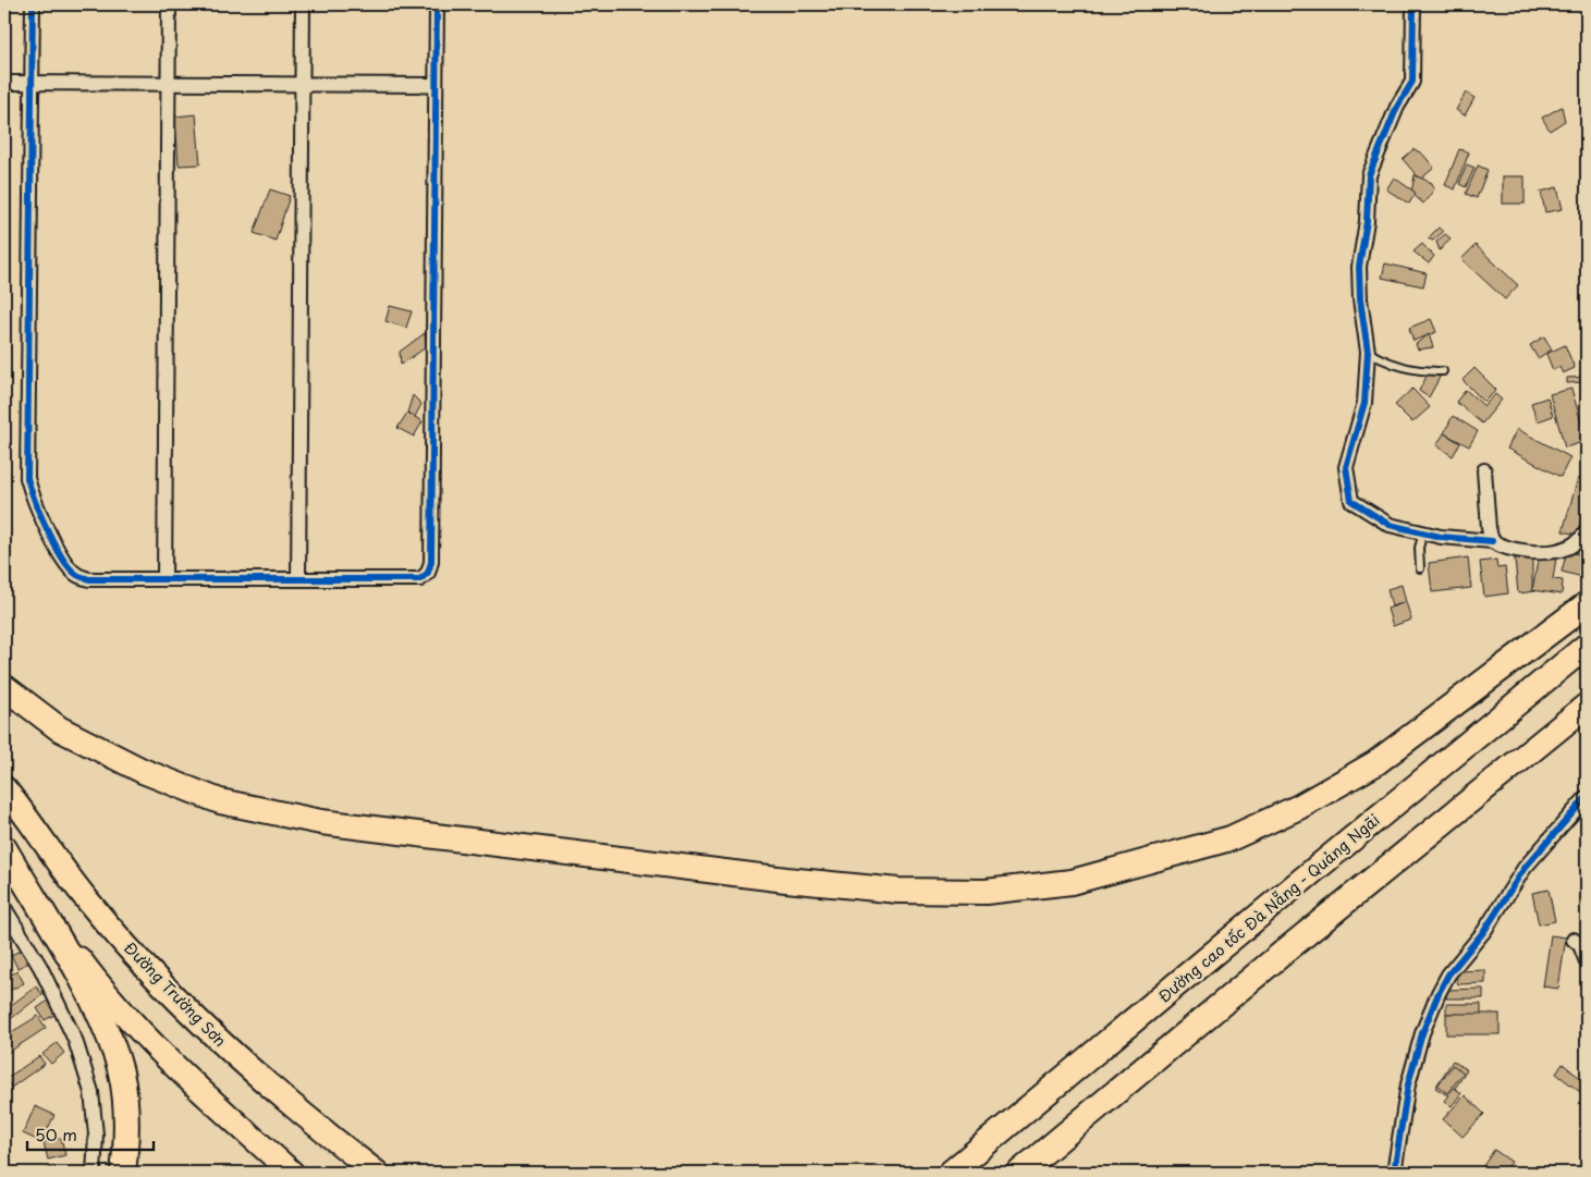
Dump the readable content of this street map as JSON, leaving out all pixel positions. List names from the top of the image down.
{
  "streets": {
    "highway": ["Đường cao tốc Đà Nẵng - Quảng Ngãi", "Đường Trường Sơn"]
  },
  "scale_bar": "50 m"
}
